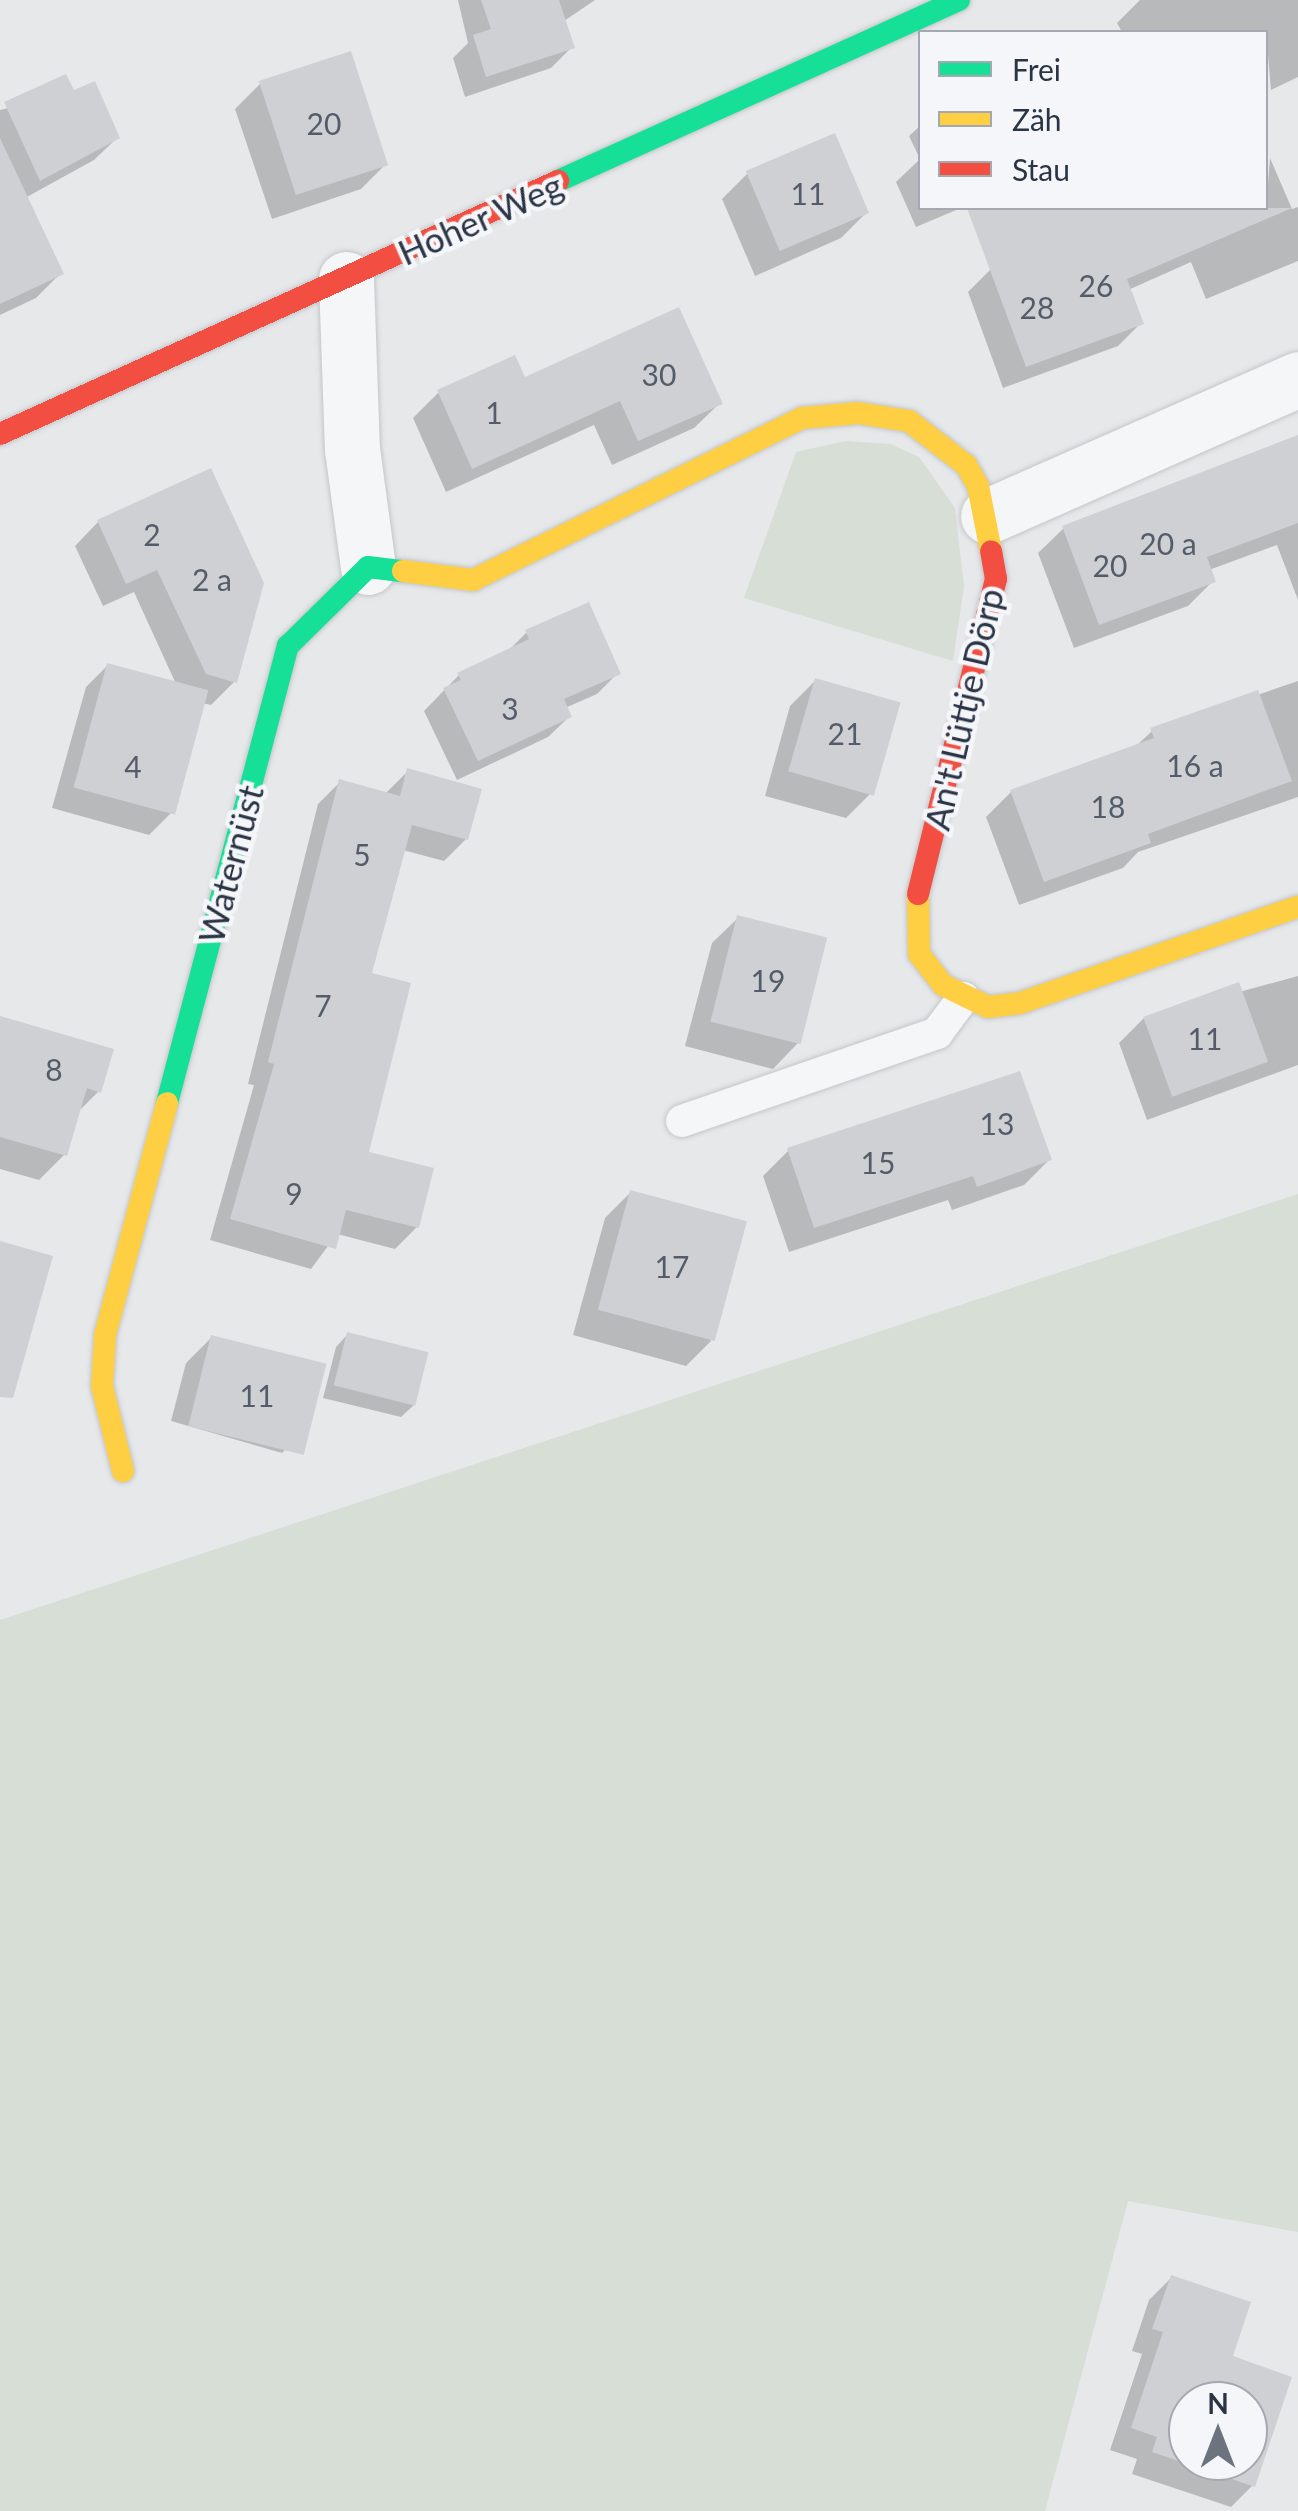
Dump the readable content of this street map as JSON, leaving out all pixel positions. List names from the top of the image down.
{
  "streets": {
    "street": ["Hoher Weg", "An't Lüttje Dörp", "Waternüst"]
  },
  "crossings": [
    ["An't Lüttje Dörp", "Waternüst"]
  ],
  "house_numbers": [
    "20",
    "11",
    "26",
    "28",
    "30",
    "1",
    "2",
    "20 a",
    "20",
    "2 a",
    "3",
    "21",
    "16 a",
    "4",
    "18",
    "5",
    "19",
    "7",
    "11",
    "8",
    "13",
    "15",
    "9",
    "17",
    "11"
  ],
  "legend": ["Frei", "Zäh", "Stau"],
  "north": "top"
}
